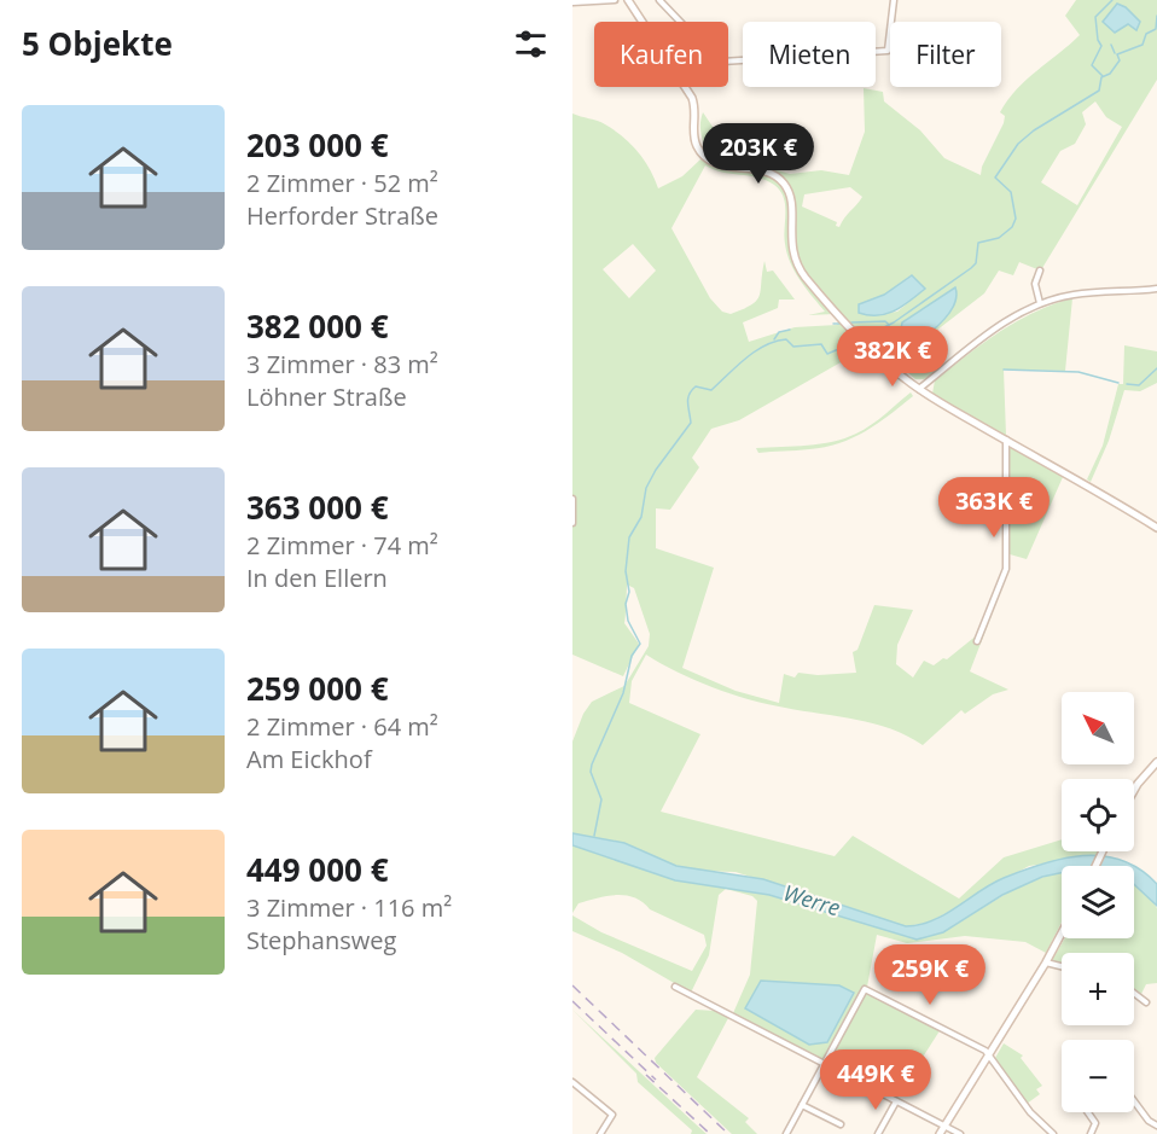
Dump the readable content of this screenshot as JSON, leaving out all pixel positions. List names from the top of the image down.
{
  "water": ["Werre"],
  "north": "top left",
  "page": {
    "heading": "5 Objekte",
    "chip": ["Kaufen", "Mieten", "Filter"],
    "list": [
      {
        "name": "203 000 €",
        "note": "2 Zimmer · 52 m² · Herforder Straße"
      },
      {
        "name": "382 000 €",
        "note": "3 Zimmer · 83 m² · Löhner Straße"
      },
      {
        "name": "363 000 €",
        "note": "2 Zimmer · 74 m² · In den Ellern"
      },
      {
        "name": "259 000 €",
        "note": "2 Zimmer · 64 m² · Am Eickhof"
      },
      {
        "name": "449 000 €",
        "note": "3 Zimmer · 116 m² · Stephansweg"
      }
    ],
    "price": [
      "203K €",
      "382K €",
      "363K €",
      "259K €",
      "449K €"
    ],
    "map_buttons": ["+", "−"]
  }
}
